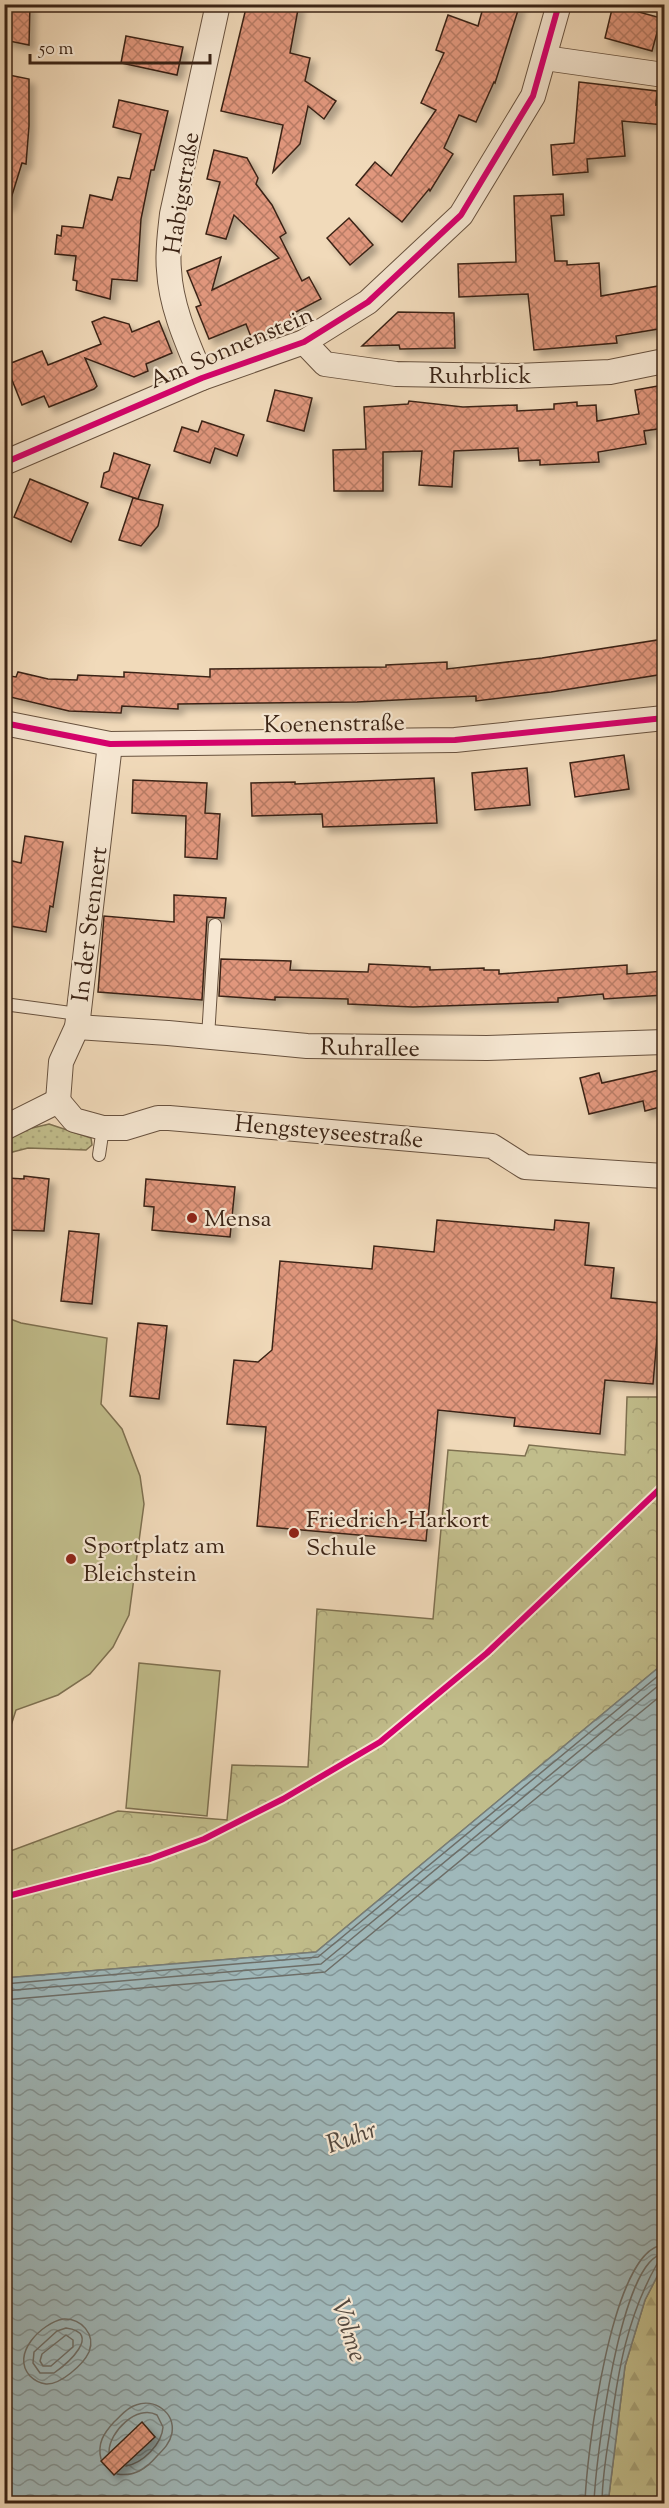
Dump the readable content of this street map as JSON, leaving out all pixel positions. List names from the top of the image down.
{
  "streets": {
    "street": [
      "Habigstraße",
      "Am Sonnenstein",
      "Ruhrblick",
      "Koenenstraße",
      "In der Stennert",
      "Ruhrallee",
      "Hengsteyseestraße"
    ]
  },
  "crossings": [
    ["Habigstraße", "Am Sonnenstein"],
    ["Am Sonnenstein", "Ruhrblick"],
    ["Koenenstraße", "In der Stennert"],
    ["In der Stennert", "Ruhrallee"],
    ["In der Stennert", "Hengsteyseestraße"]
  ],
  "water": ["Ruhr", "Volme"],
  "places": ["Mensa", "Friedrich-Harkort Schule", "Sportplatz am Bleichstein"],
  "scale_bar": "50 m"
}
